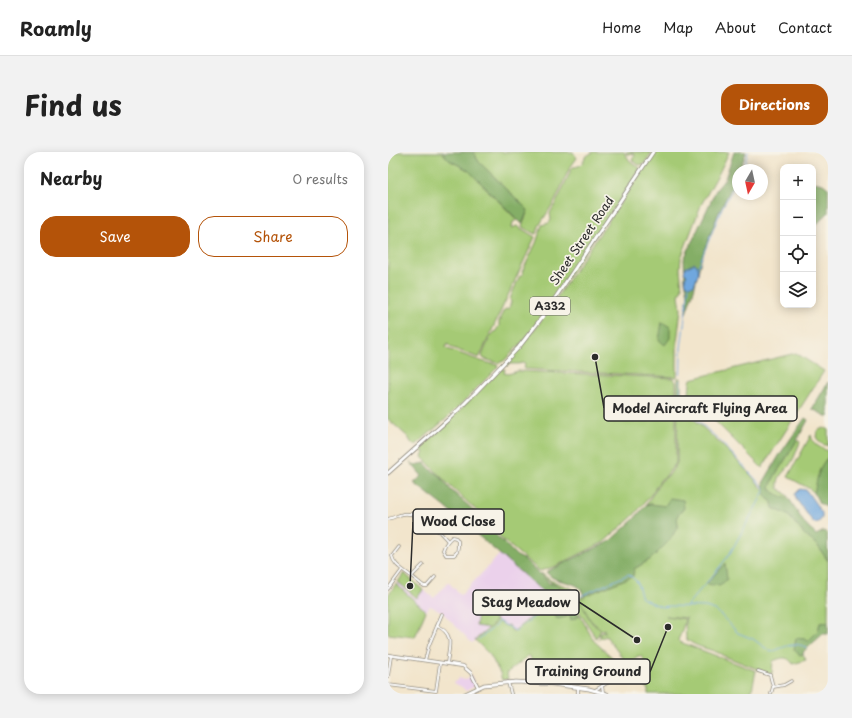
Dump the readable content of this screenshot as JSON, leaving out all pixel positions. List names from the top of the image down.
{
  "streets": {
    "main road": ["Sheet Street Road", "A332"]
  },
  "places": [
    "Model Aircraft Flying Area",
    "Wood Close",
    "Training Ground",
    "Stag Meadow"
  ],
  "north": "bottom",
  "page": {
    "header": "Roamly",
    "nav": [
      "Home",
      "Map",
      "About",
      "Contact"
    ],
    "title": "Find us",
    "buttons": [
      "Directions",
      ["Save", "Share"]
    ],
    "heading": ["Nearby", "0 results"],
    "map_buttons": ["+", "−"]
  }
}
